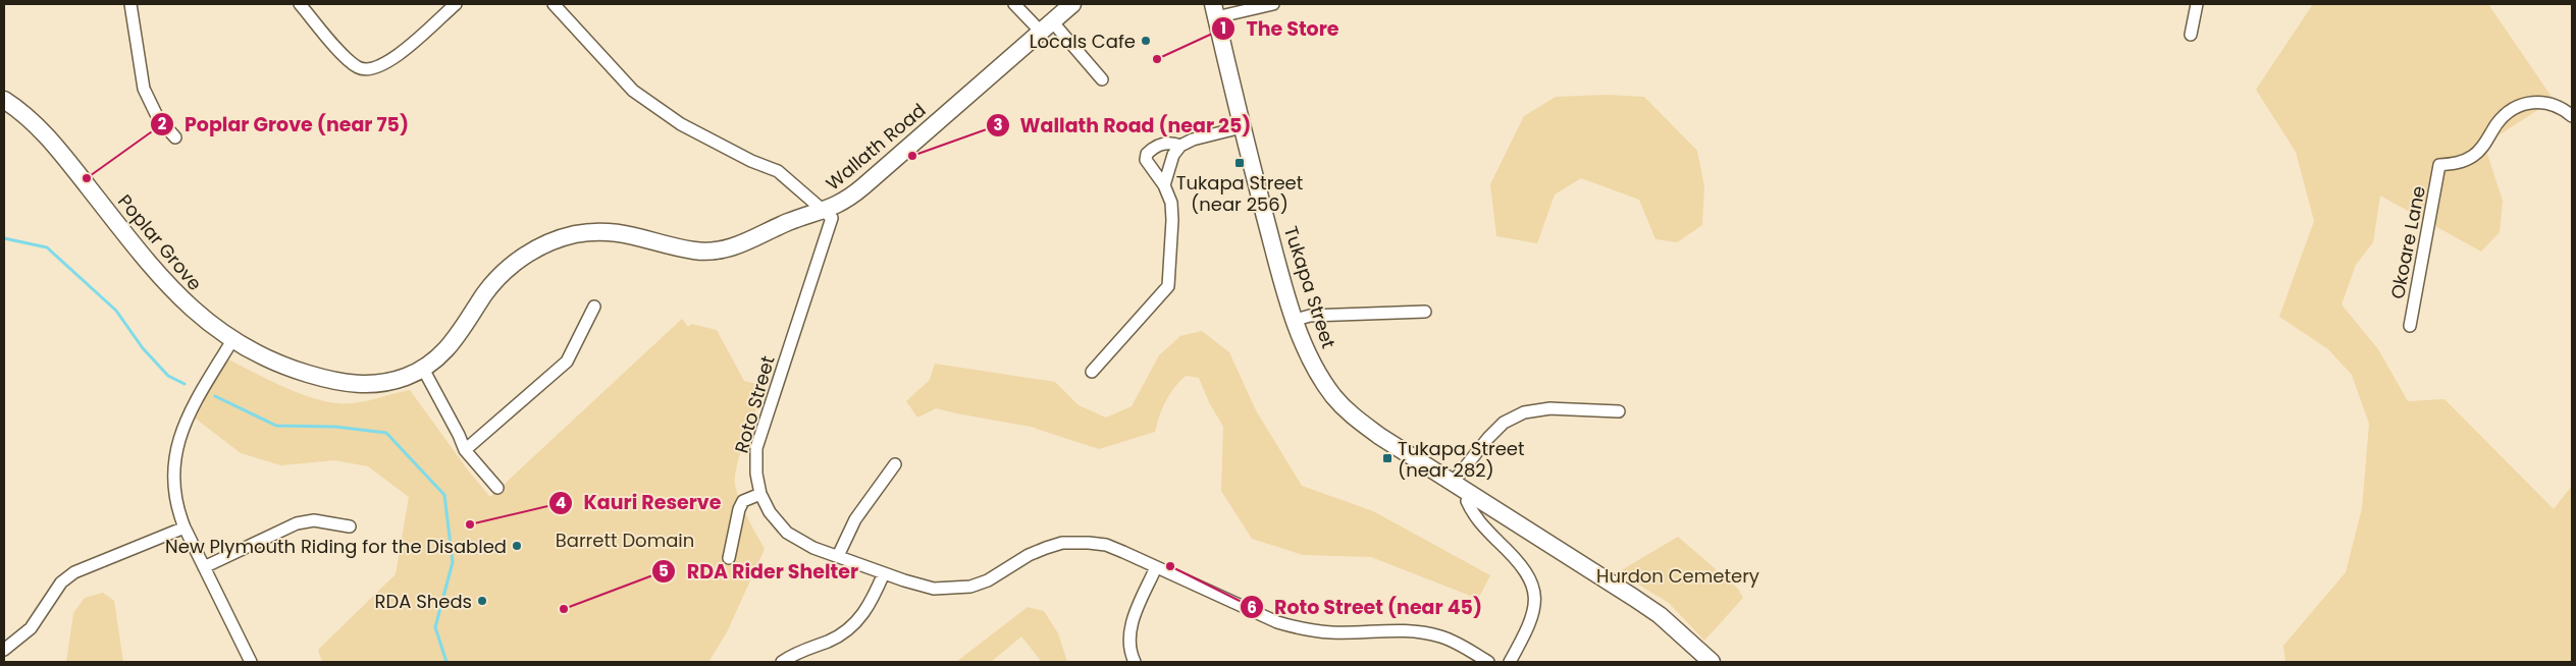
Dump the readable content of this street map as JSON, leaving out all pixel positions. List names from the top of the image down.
{
  "streets": {
    "street": [
      "Wallath Road",
      "Poplar Grove",
      "Okoare Lane",
      "Tukapa Street",
      "Roto Street"
    ]
  },
  "crossings": [
    ["Wallath Road", "Poplar Grove"],
    ["Wallath Road", "Roto Street"],
    ["Poplar Grove", "Roto Street"]
  ],
  "parks": ["Barrett Domain", "Hurdon Cemetery"],
  "places": {
    "other": [
      "Locals Cafe",
      "The Store",
      "Wallath Road (near 25)",
      "Poplar Grove (near 75)",
      "Kauri Reserve",
      "New Plymouth Riding for the Disabled",
      "Roto Street (near 45)",
      "RDA Sheds",
      "RDA Rider Shelter"
    ],
    "transit": ["Tukapa Street (near 256)", "Tukapa Street (near 282)"]
  }
}
